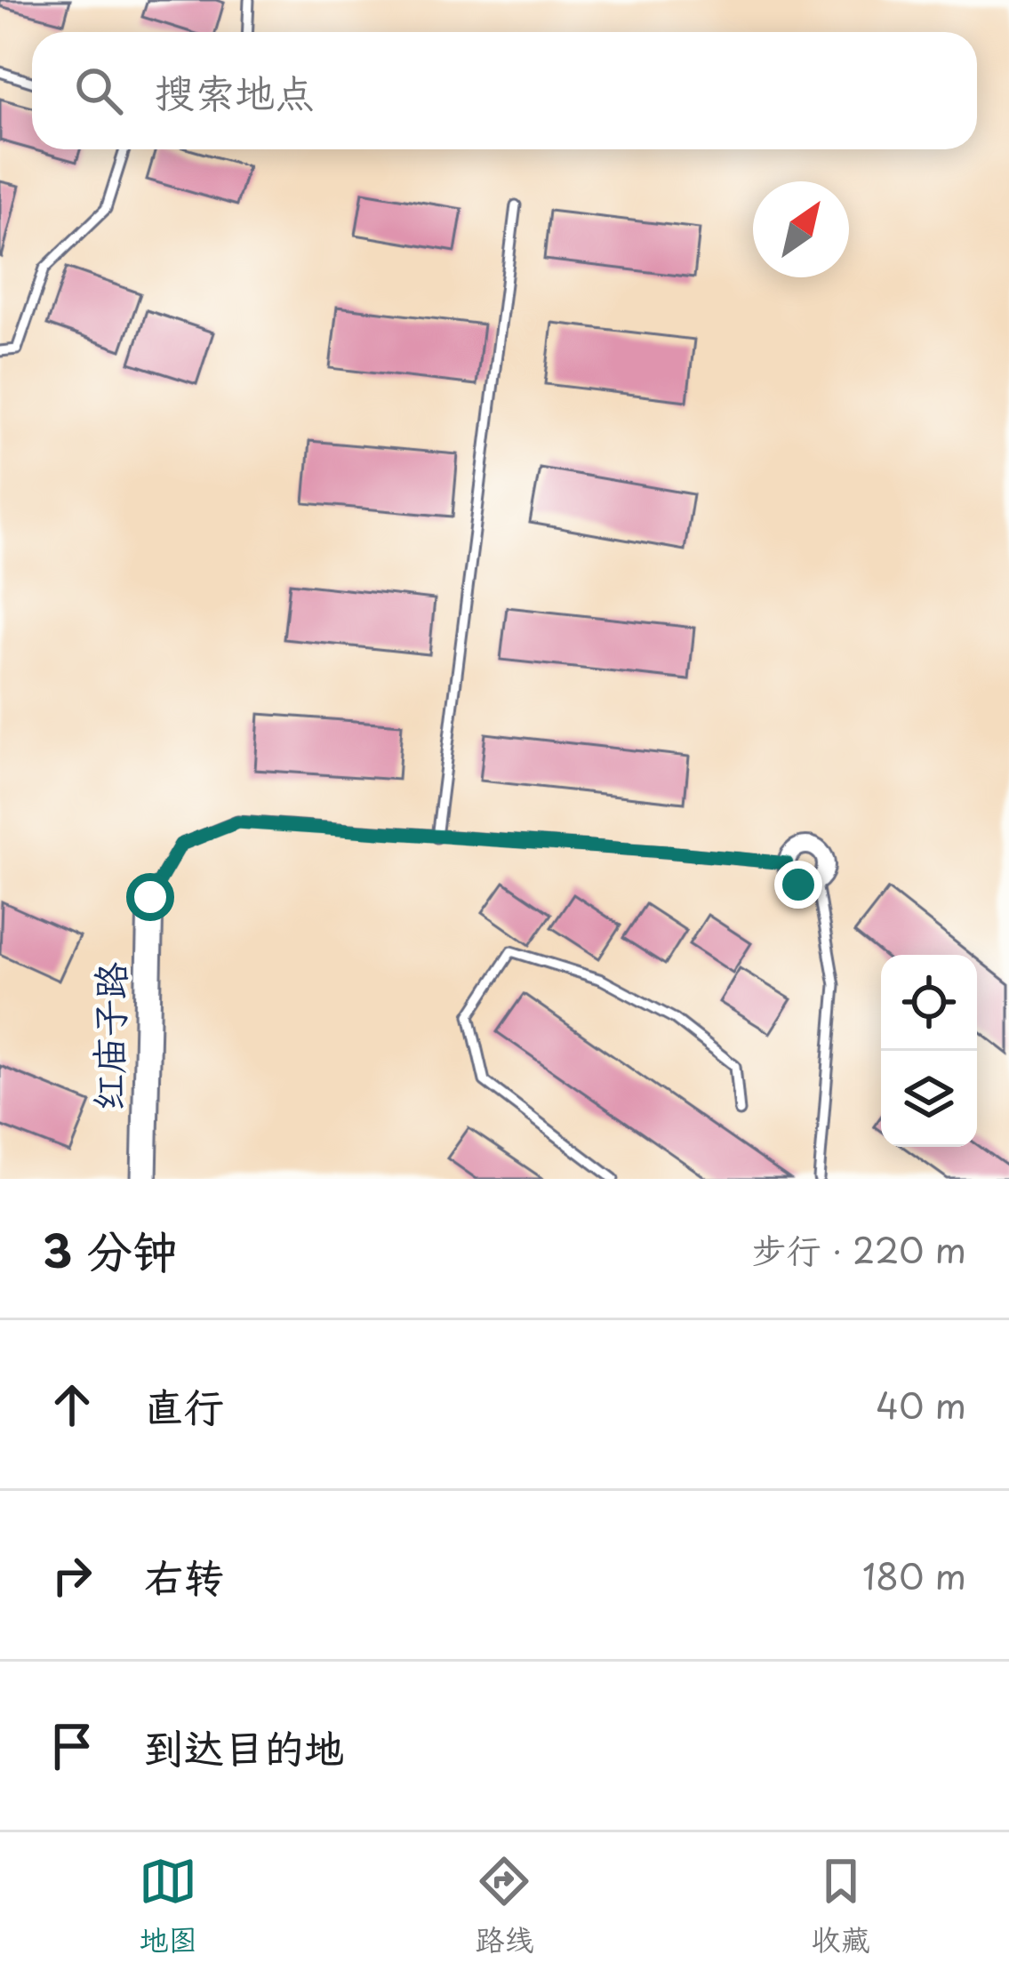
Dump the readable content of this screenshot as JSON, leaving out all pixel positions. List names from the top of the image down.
{
  "streets": {
    "street": ["红庙子路"]
  },
  "north": "top right",
  "page": {
    "search": "搜索地点",
    "heading": ["3 分钟", "步行 · 220 m"],
    "list": [
      ["直行", "40 m"],
      ["右转", "180 m"],
      "到达目的地"
    ],
    "nav": ["地图", "路线", "收藏"]
  }
}
